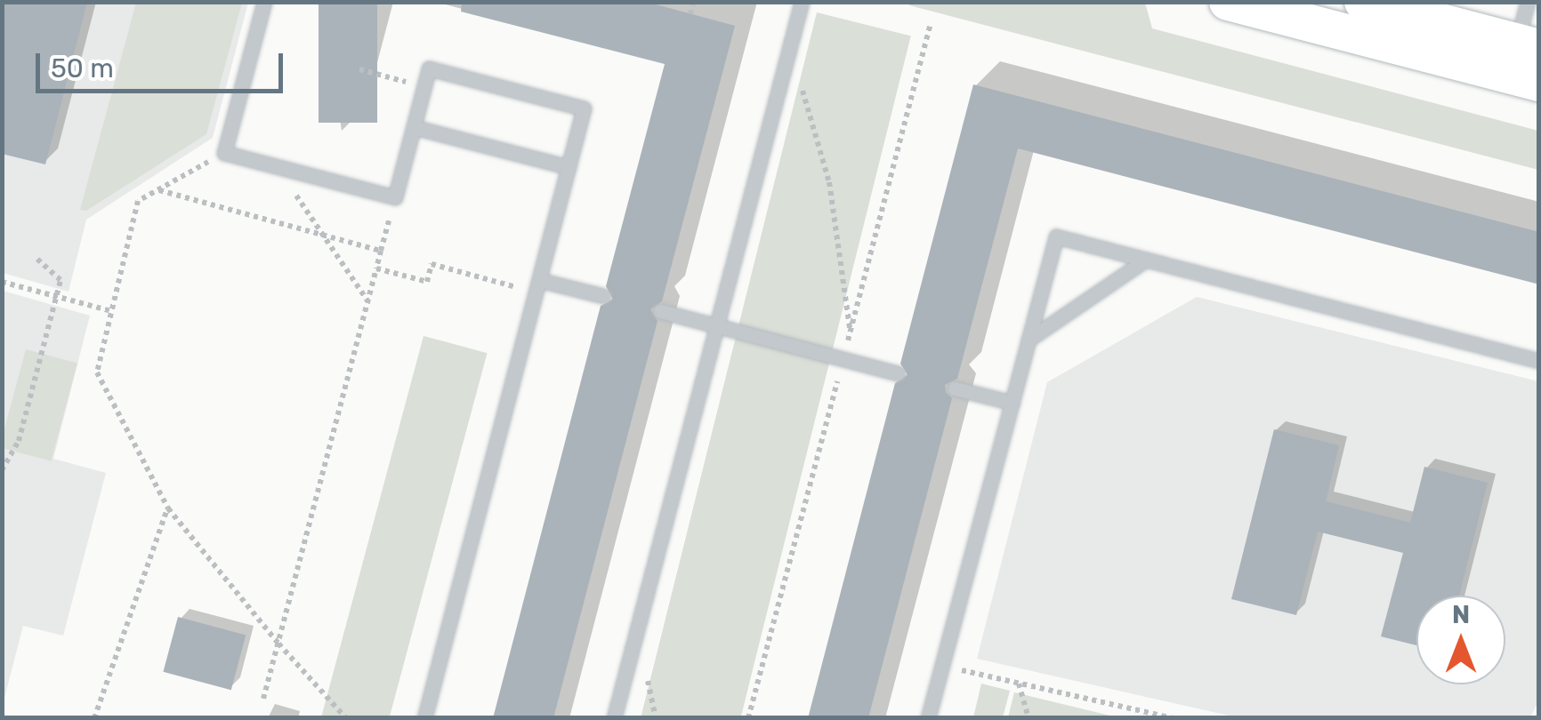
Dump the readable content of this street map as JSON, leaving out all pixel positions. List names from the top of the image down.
{
  "scale_bar": "50 m",
  "north": "top"
}
